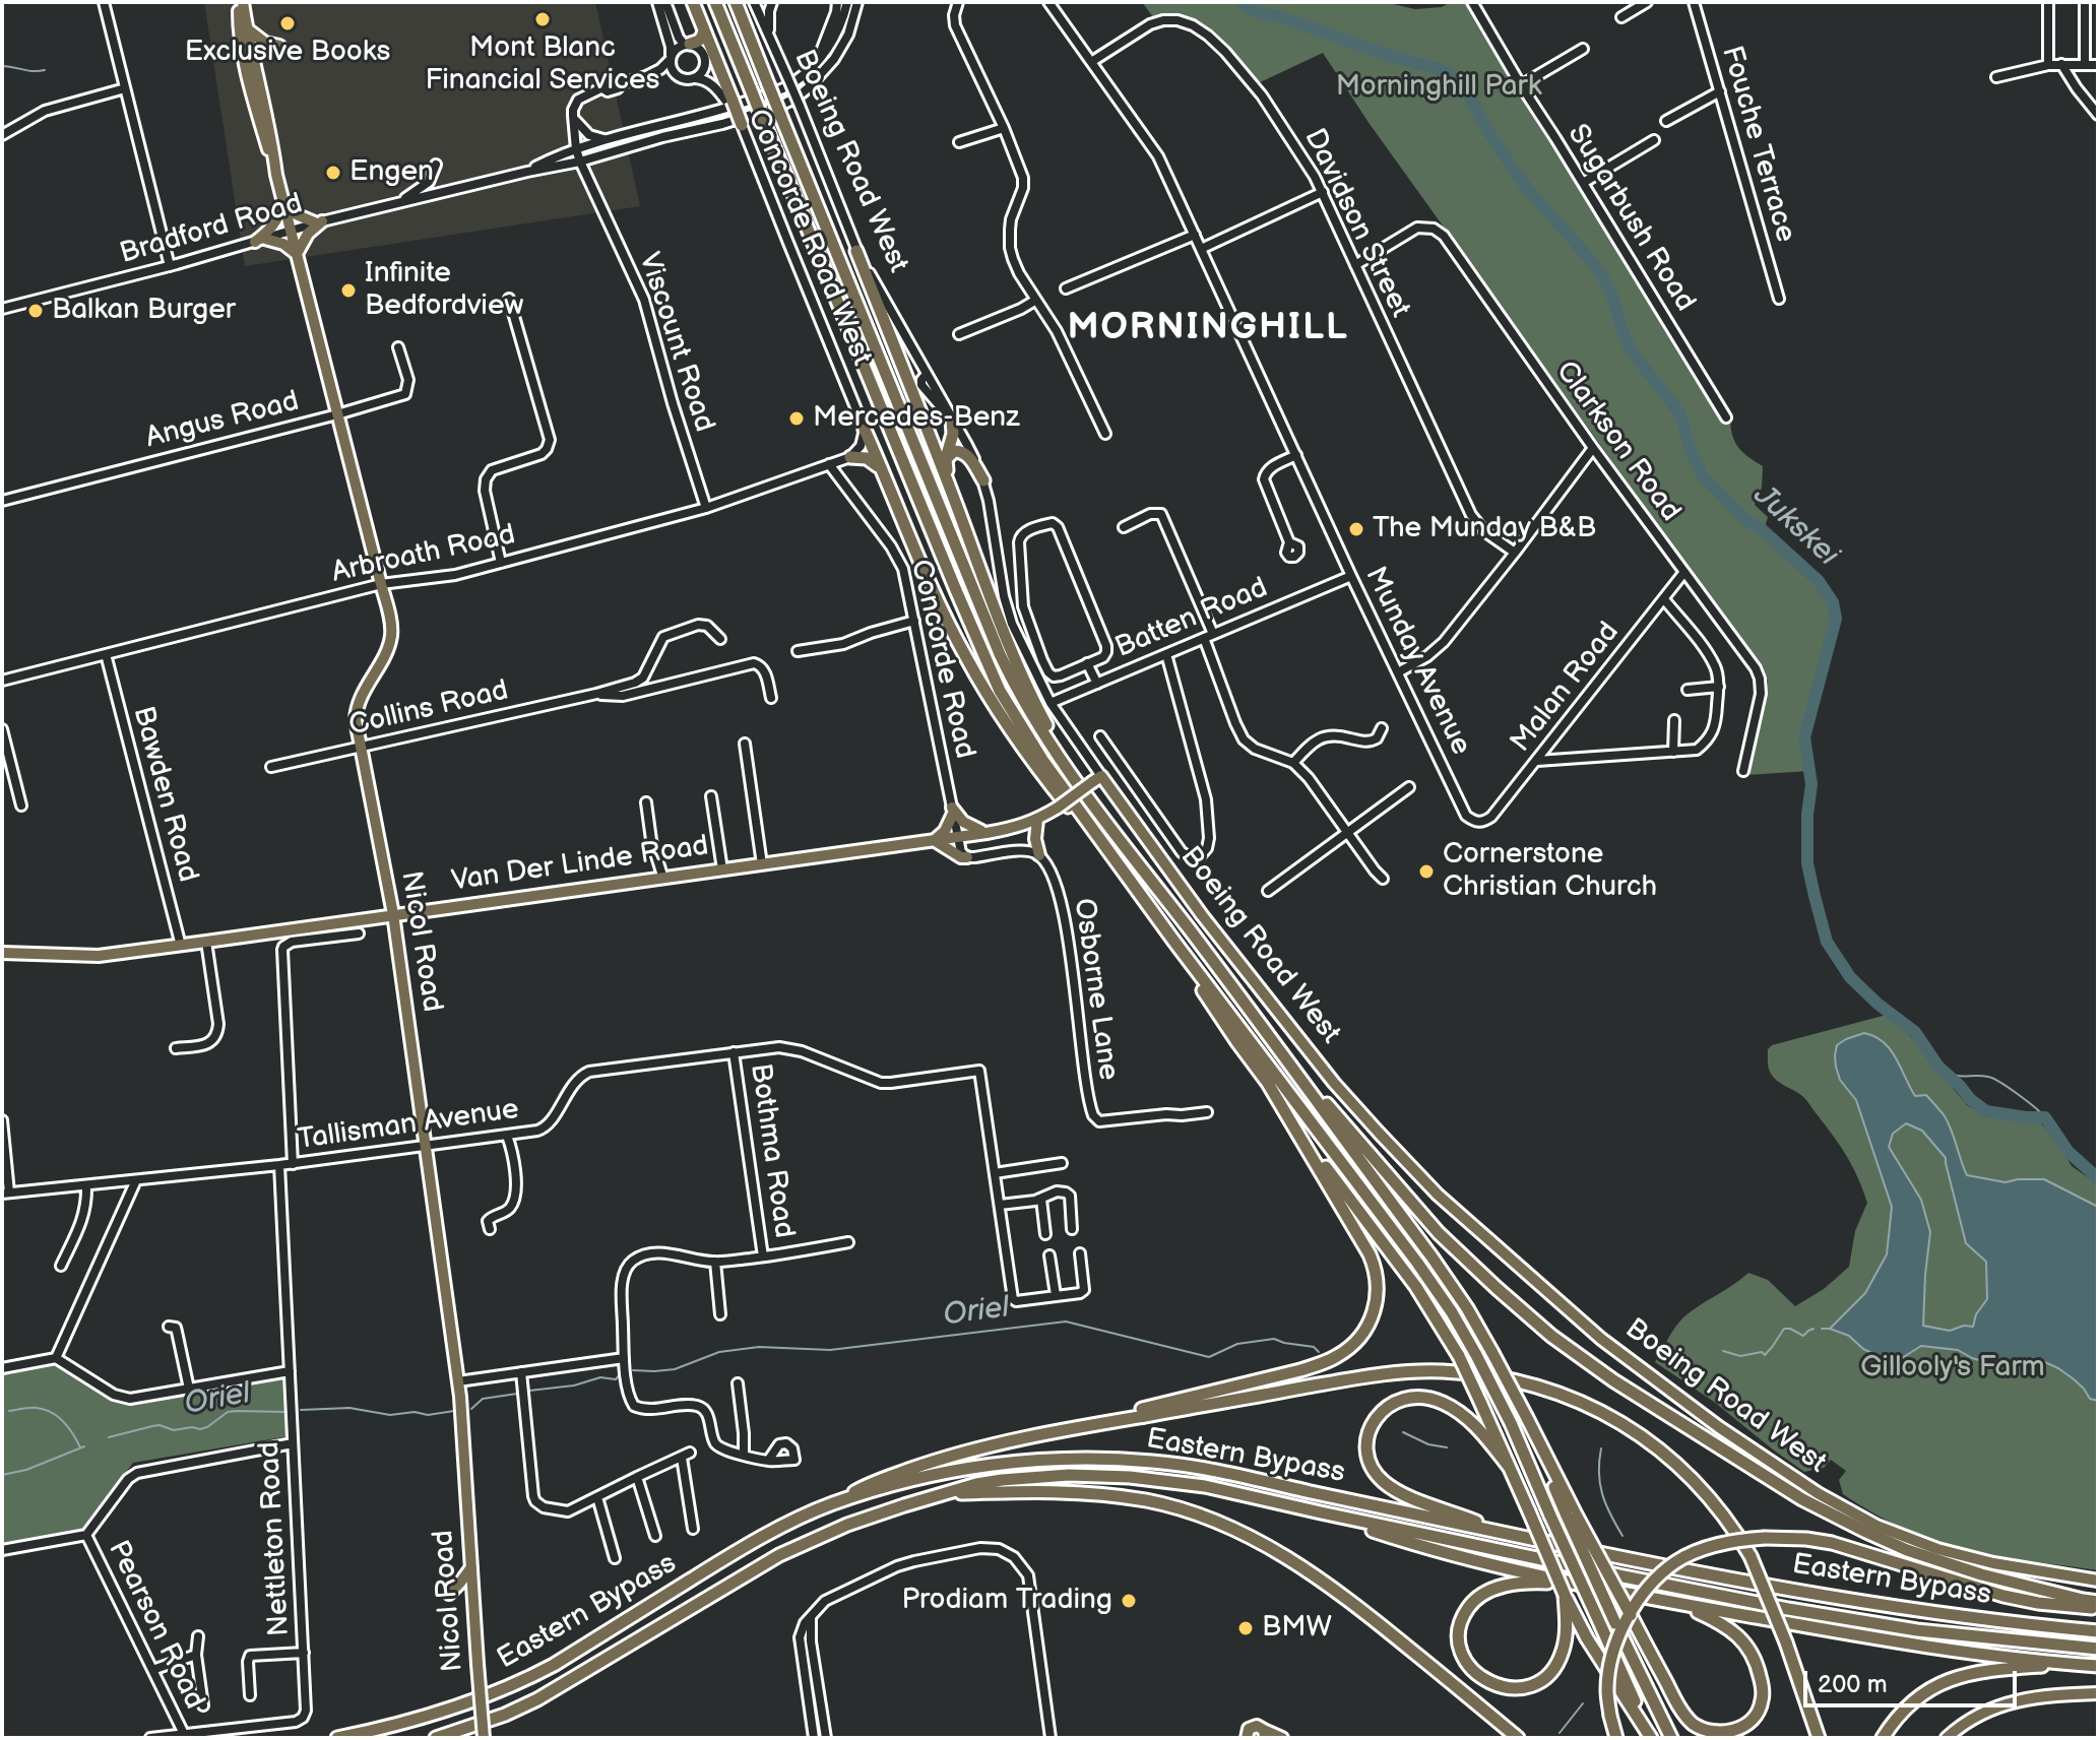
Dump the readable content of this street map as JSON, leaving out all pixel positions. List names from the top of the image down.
{
  "streets": {
    "highway": ["Eastern Bypass"],
    "main road": ["Boeing Road West", "Van Der Linde Road", "Nicol Road"],
    "street": [
      "Fouche Terrace",
      "Sugarbush Road",
      "Davidson Street",
      "Bradford Road",
      "Concorde Road West",
      "Viscount Road",
      "Angus Road",
      "Clarkson Road",
      "Arbroath Road",
      "Batten Road",
      "Concorde Road",
      "Munday Avenue",
      "Malan Road",
      "Collins Road",
      "Bawden Road",
      "Osborne Lane",
      "Tallisman Avenue",
      "Bothma Road",
      "Nettleton Road",
      "Pearson Road"
    ]
  },
  "crossings": [
    ["Boeing Road West", "Batten Road"],
    ["Boeing Road West", "Van Der Linde Road"],
    ["Davidson Street", "Clarkson Road"],
    ["Davidson Street", "Munday Avenue"],
    ["Bradford Road", "Viscount Road"],
    ["Bradford Road", "Nicol Road"],
    ["Viscount Road", "Arbroath Road"],
    ["Angus Road", "Nicol Road"],
    ["Clarkson Road", "Malan Road"],
    ["Arbroath Road", "Concorde Road"],
    ["Arbroath Road", "Bawden Road"],
    ["Arbroath Road", "Nicol Road"],
    ["Batten Road", "Munday Avenue"],
    ["Concorde Road", "Van Der Linde Road"],
    ["Munday Avenue", "Malan Road"],
    ["Collins Road", "Nicol Road"],
    ["Bawden Road", "Van Der Linde Road"],
    ["Van Der Linde Road", "Nicol Road"],
    ["Nicol Road", "Tallisman Avenue"],
    ["Tallisman Avenue", "Bothma Road"],
    ["Tallisman Avenue", "Nettleton Road"],
    ["Nettleton Road", "Pearson Road"]
  ],
  "districts": ["MORNINGHILL"],
  "water": ["Jukskei", "Oriel"],
  "parks": ["Morninghill Park", "Gillooly's Farm"],
  "places": [
    "Mont Blanc Financial Services",
    "Exclusive Books",
    "Engen",
    "Infinite Bedfordview",
    "Balkan Burger",
    "Mercedes-Benz",
    "The Munday B&B",
    "Cornerstone Christian Church",
    "Prodiam Trading",
    "BMW"
  ],
  "scale_bar": "200 m"
}
